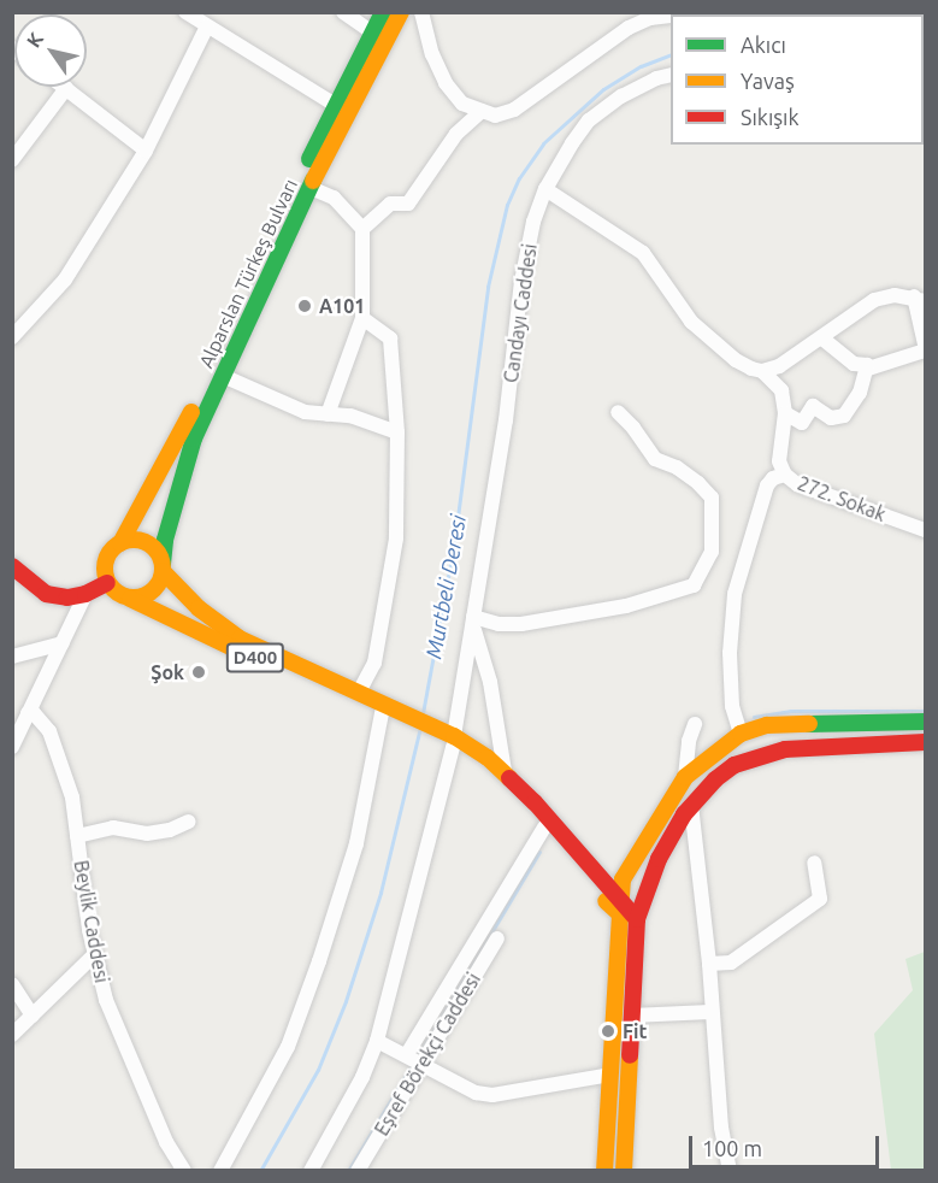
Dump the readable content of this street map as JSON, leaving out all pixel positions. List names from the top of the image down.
{
  "streets": {
    "main road": ["Alparslan Türkeş Bulvarı", "D400"],
    "street": [
      "Candayı Caddesi",
      "272. Sokak",
      "Beylik Caddesi",
      "Eşref Börekçi Caddesi"
    ]
  },
  "crossings": [
    ["Alparslan Türkeş Bulvarı", "D400"],
    ["Candayı Caddesi", "D400"],
    ["D400", "Eşref Börekçi Caddesi"]
  ],
  "water": ["Murtbeli Deresi"],
  "places": ["A101", "Şok", "Fit"],
  "legend": ["Akıcı", "Yavaş", "Sıkışık"],
  "scale_bar": "100 m",
  "north": "top left"
}
